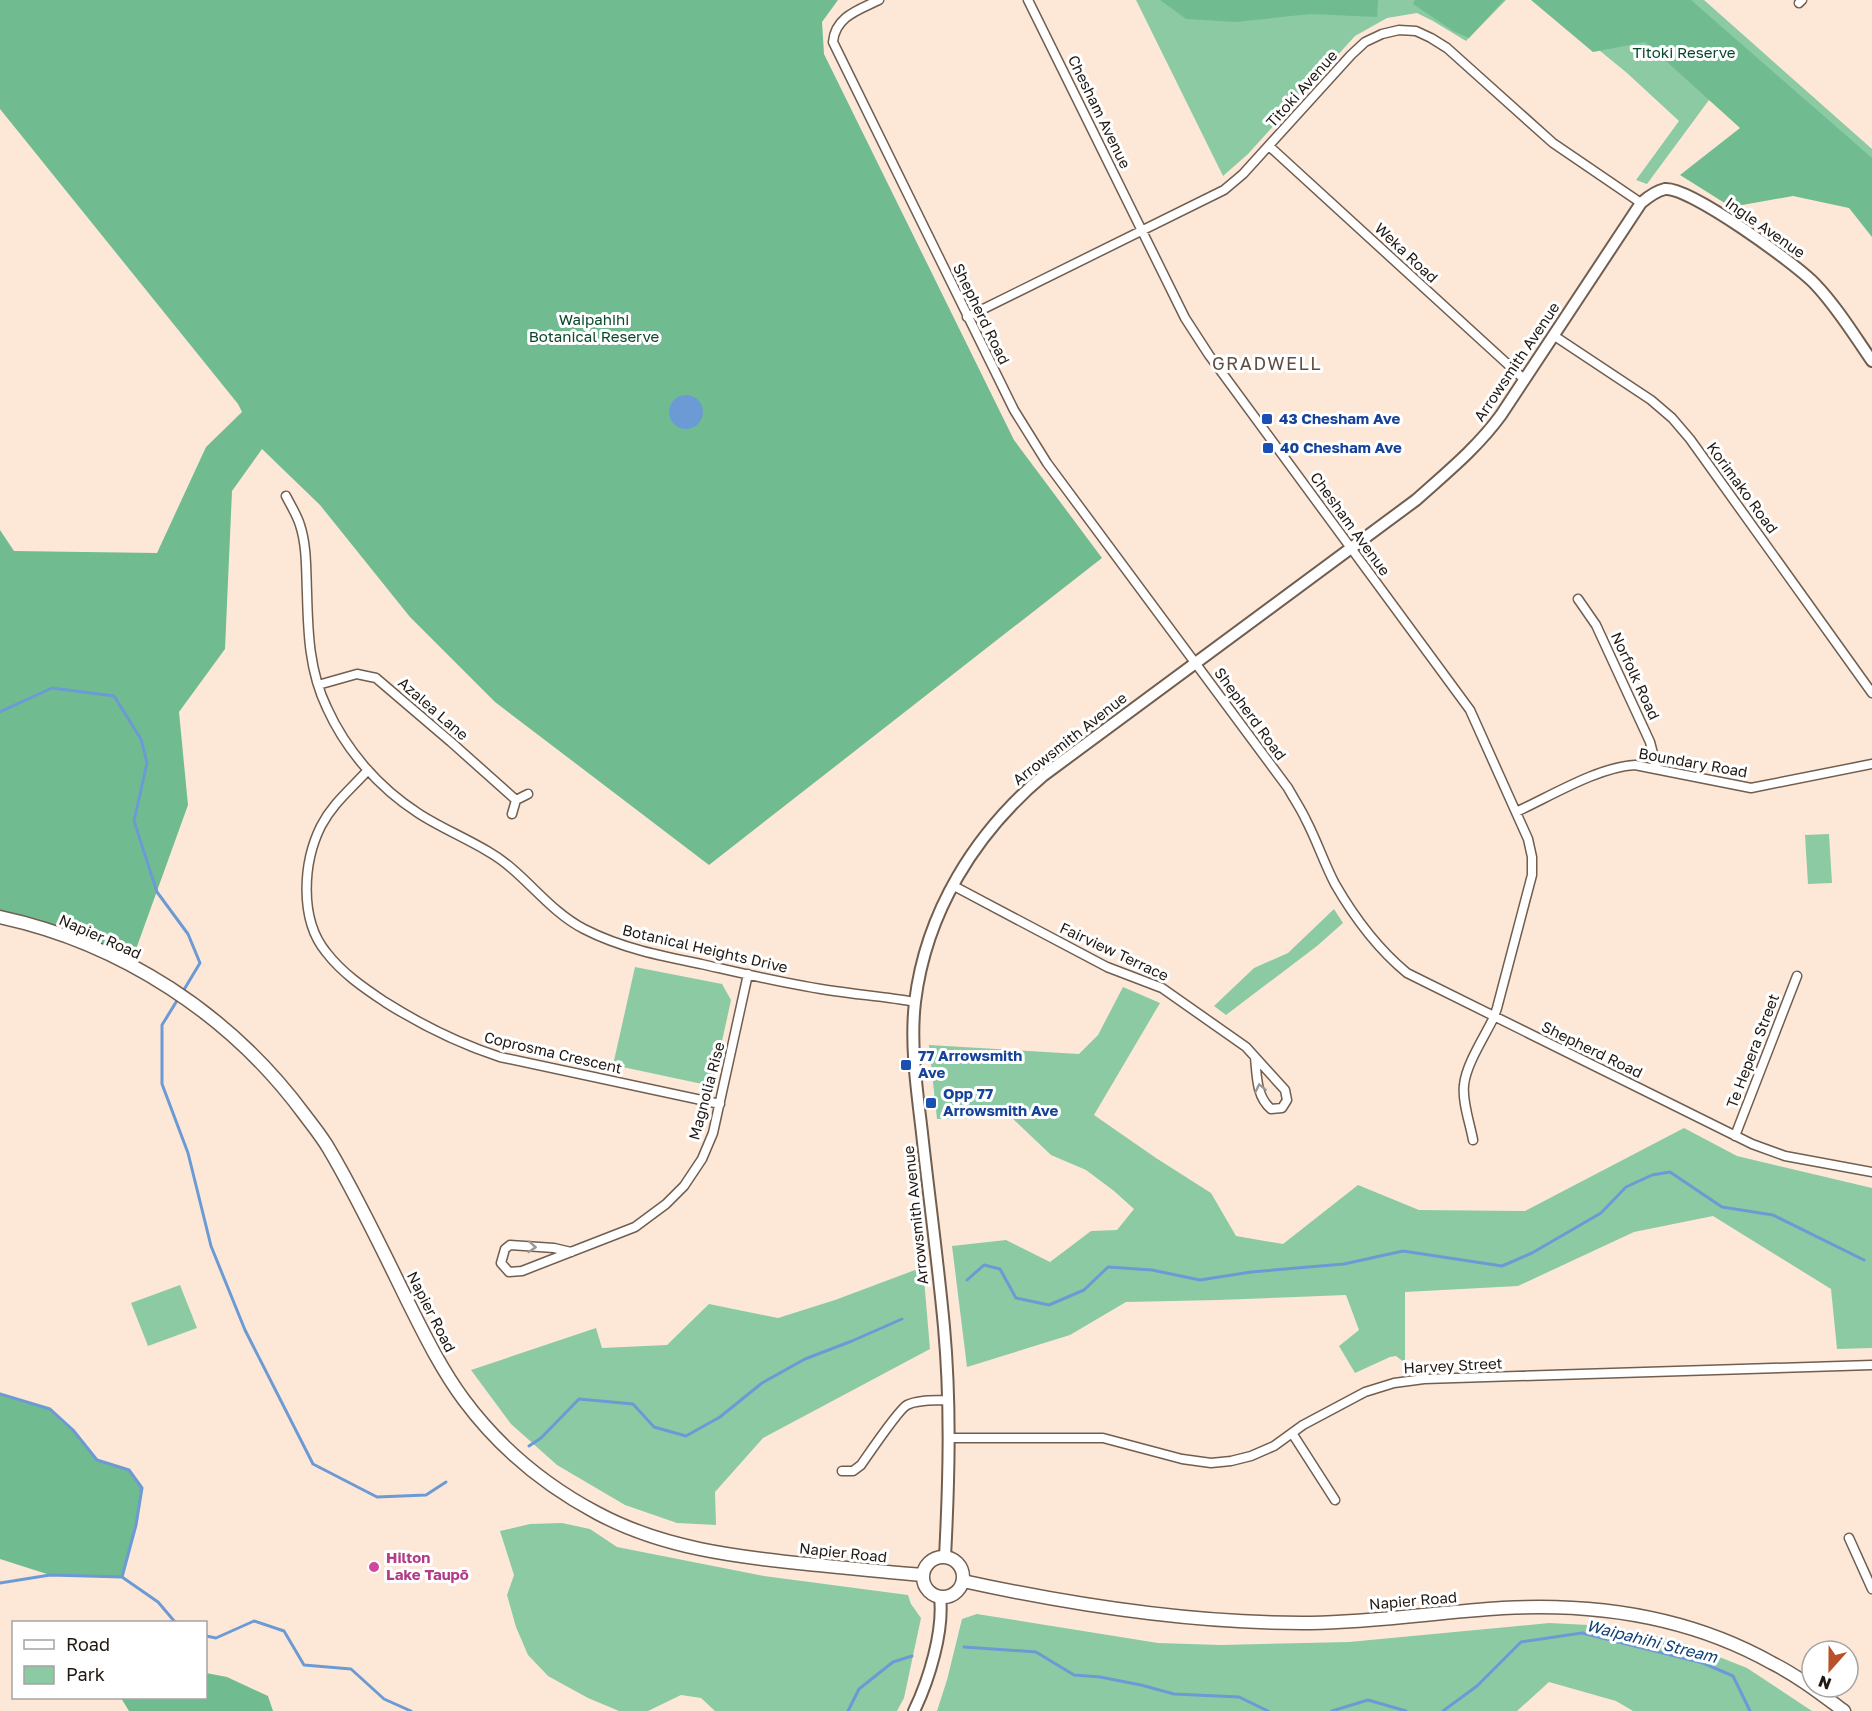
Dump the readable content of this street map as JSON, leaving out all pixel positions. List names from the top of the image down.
{
  "streets": {
    "main road": ["Napier Road"],
    "street": [
      "Titoki Avenue",
      "Chesham Avenue",
      "Ingle Avenue",
      "Weka Road",
      "Shepherd Road",
      "Arrowsmith Avenue",
      "Korimako Road",
      "Norfolk Road",
      "Azalea Lane",
      "Boundary Road",
      "Botanical Heights Drive",
      "Fairview Terrace",
      "Te Hepera Street",
      "Coprosma Crescent",
      "Magnolia Rise",
      "Harvey Street"
    ]
  },
  "crossings": [
    ["Titoki Avenue", "Chesham Avenue"],
    ["Titoki Avenue", "Ingle Avenue"],
    ["Titoki Avenue", "Weka Road"],
    ["Titoki Avenue", "Shepherd Road"],
    ["Titoki Avenue", "Arrowsmith Avenue"],
    ["Chesham Avenue", "Shepherd Road"],
    ["Chesham Avenue", "Arrowsmith Avenue"],
    ["Chesham Avenue", "Boundary Road"],
    ["Ingle Avenue", "Arrowsmith Avenue"],
    ["Weka Road", "Arrowsmith Avenue"],
    ["Shepherd Road", "Arrowsmith Avenue"],
    ["Shepherd Road", "Te Hepera Street"],
    ["Arrowsmith Avenue", "Korimako Road"],
    ["Arrowsmith Avenue", "Napier Road"],
    ["Arrowsmith Avenue", "Botanical Heights Drive"],
    ["Arrowsmith Avenue", "Fairview Terrace"],
    ["Arrowsmith Avenue", "Harvey Street"],
    ["Norfolk Road", "Boundary Road"],
    ["Azalea Lane", "Botanical Heights Drive"],
    ["Botanical Heights Drive", "Coprosma Crescent"],
    ["Botanical Heights Drive", "Magnolia Rise"],
    ["Coprosma Crescent", "Magnolia Rise"]
  ],
  "districts": ["GRADWELL"],
  "water": ["Waipahihi Stream"],
  "parks": ["Titoki Reserve", "Waipahihi Botanical Reserve"],
  "places": {
    "transit": [
      "43 Chesham Ave",
      "40 Chesham Ave",
      "77 Arrowsmith Ave",
      "Opp 77 Arrowsmith Ave"
    ],
    "other": ["Hilton Lake Taupō"]
  },
  "legend": ["Road", "Park"],
  "north": "bottom"
}
